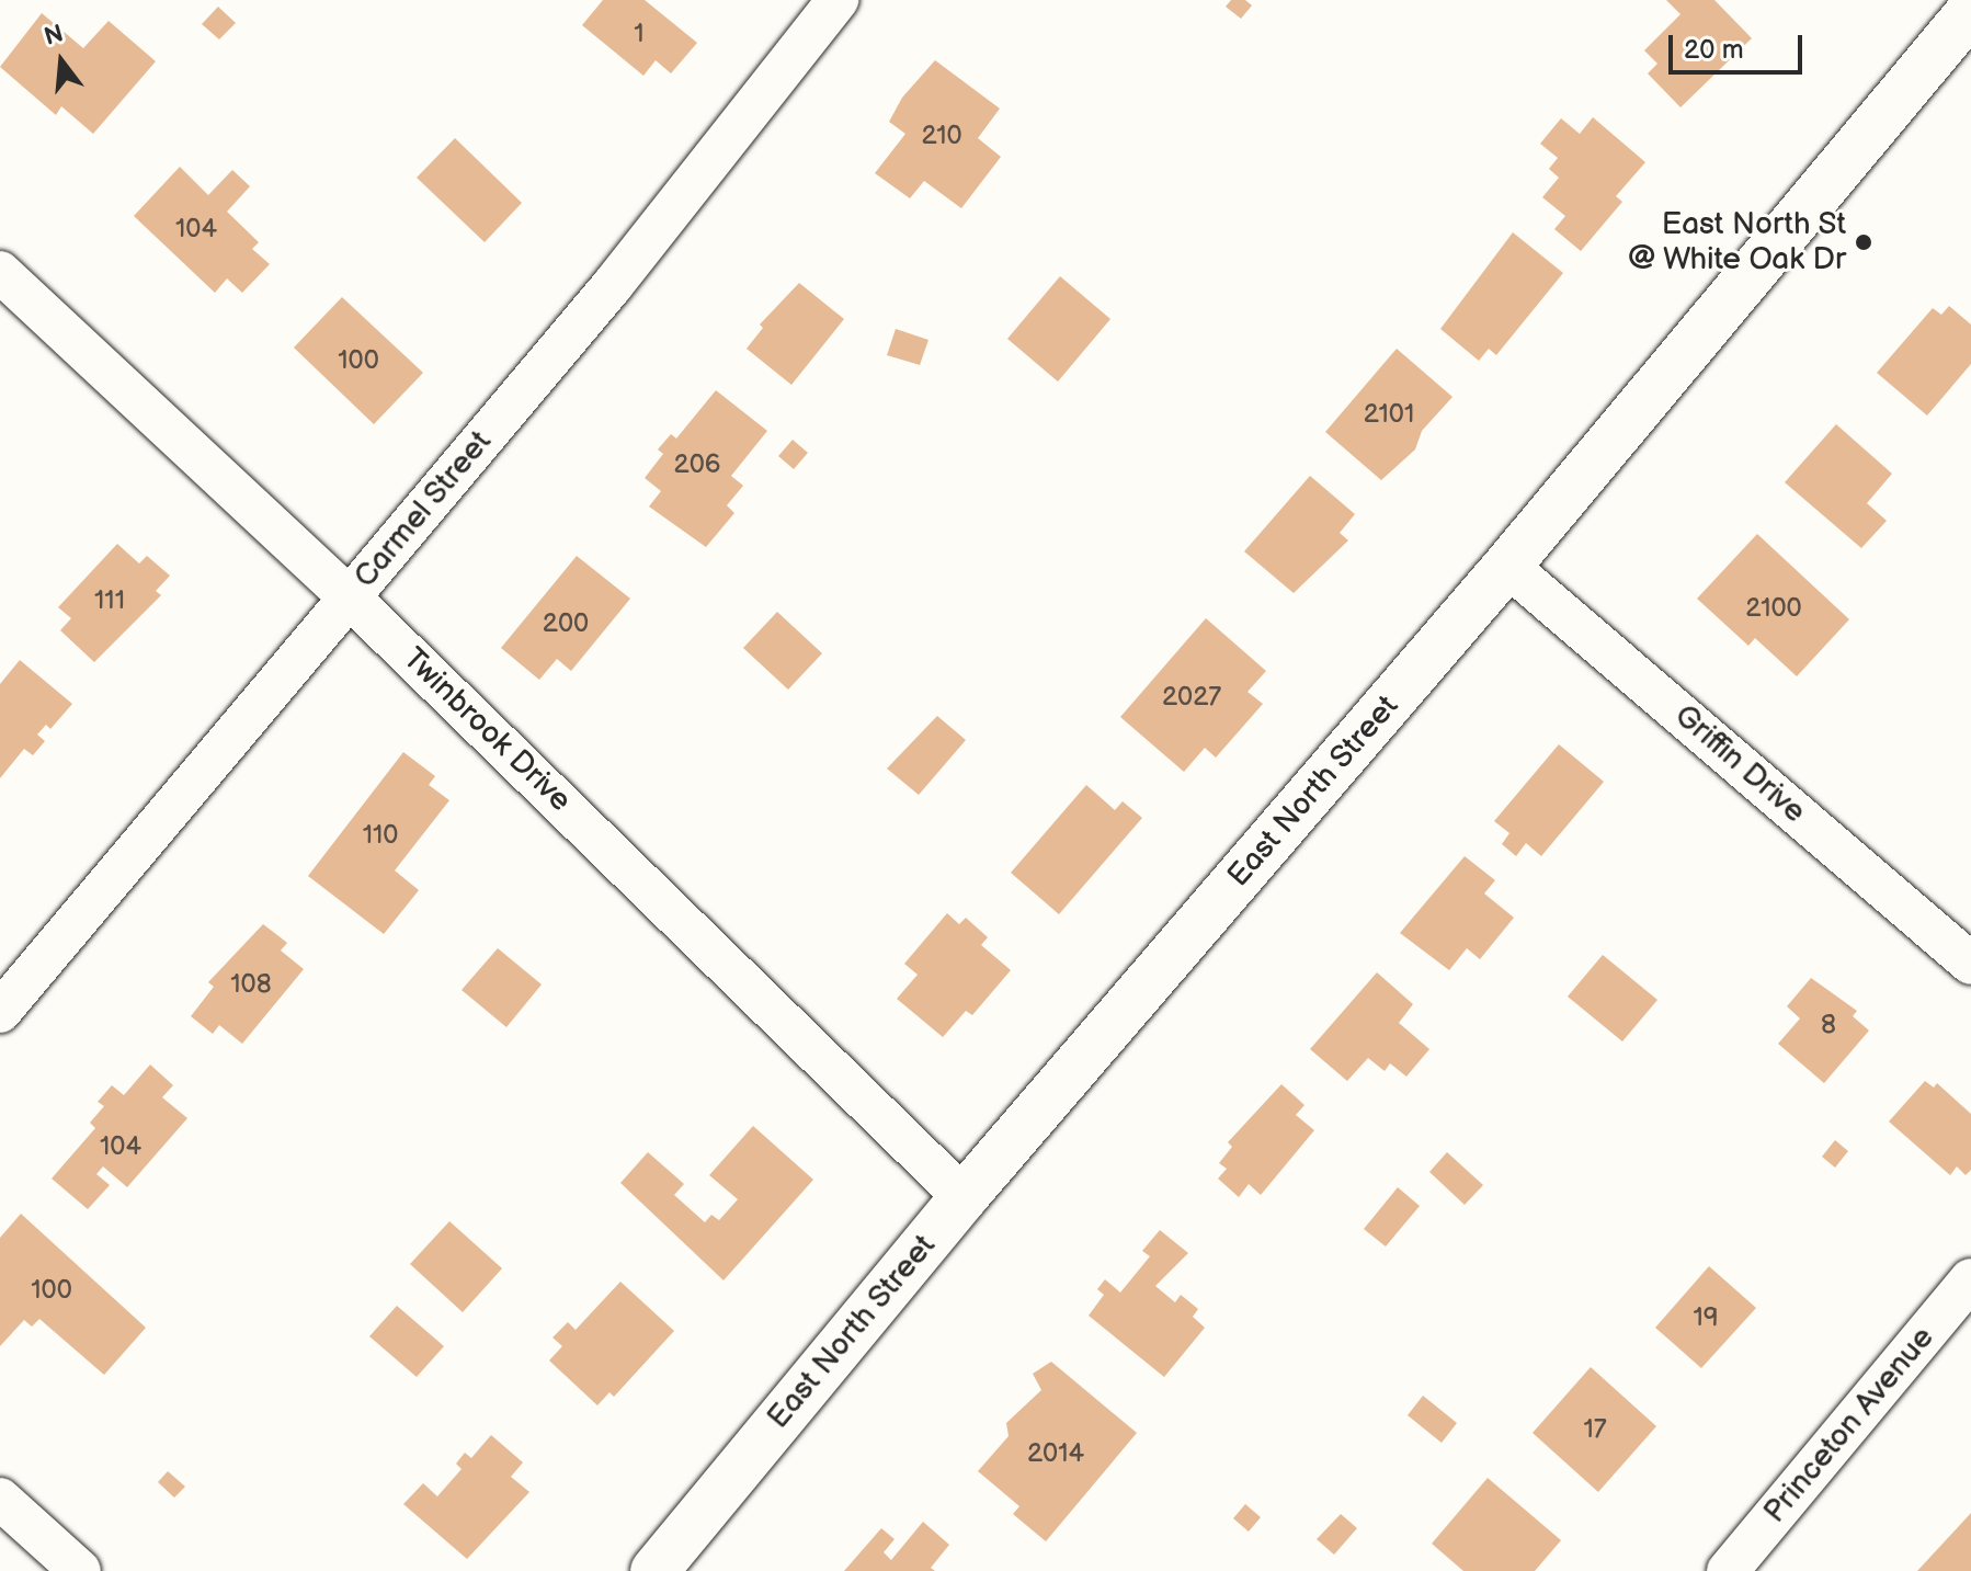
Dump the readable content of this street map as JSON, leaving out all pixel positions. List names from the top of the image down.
{
  "streets": {
    "main road": ["East North Street"],
    "street": [
      "Carmel Street",
      "Twinbrook Drive",
      "Griffin Drive",
      "Princeton Avenue"
    ]
  },
  "crossings": [
    ["Carmel Street", "Twinbrook Drive"],
    ["Twinbrook Drive", "East North Street"],
    ["Griffin Drive", "East North Street"]
  ],
  "places": ["East North St @ White Oak Dr"],
  "house_numbers": [
    "1",
    "210",
    "104",
    "100",
    "2101",
    "206",
    "111",
    "2100",
    "200",
    "2027",
    "110",
    "108",
    "8",
    "104",
    "100",
    "19",
    "17",
    "2014"
  ],
  "scale_bar": "20 m",
  "north": "top"
}
